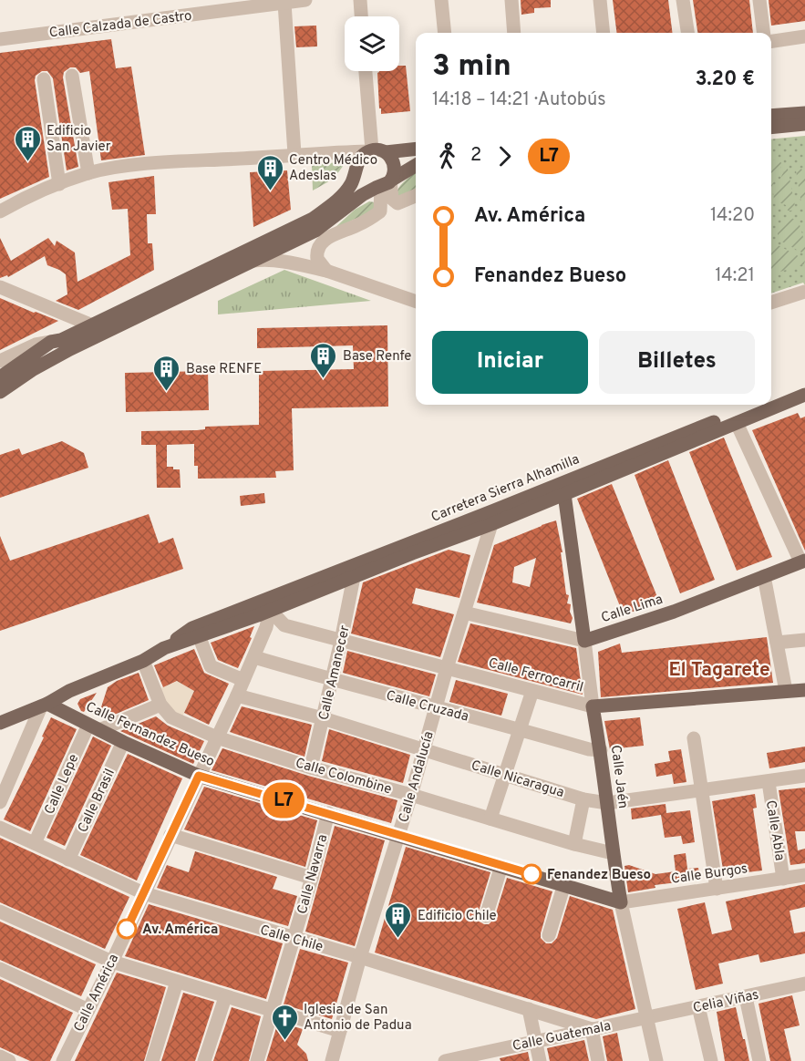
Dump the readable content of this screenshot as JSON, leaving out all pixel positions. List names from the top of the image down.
{
  "streets": {
    "main road": [
      "Carretera Sierra Alhamilla",
      "Calle Lima",
      "Calle Ferrocarril",
      "Calle Fernandez Bueso",
      "Calle Jaén",
      "Calle Burgos"
    ],
    "street": [
      "Calle Calzada de Castro",
      "Calle Amanecer",
      "Calle Cruzada",
      "Calle Colombine",
      "Calle Andalucía",
      "Calle Nicaragua",
      "Calle Lepe",
      "Calle Brasil",
      "Calle Abla",
      "Calle Navarra",
      "Calle Chile",
      "Calle América",
      "Celia Viñas",
      "Calle Guatemala"
    ]
  },
  "crossings": [
    ["Carretera Sierra Alhamilla", "Calle Amanecer"],
    ["Carretera Sierra Alhamilla", "Calle Ferrocarril"],
    ["Carretera Sierra Alhamilla", "Calle Fernandez Bueso"],
    ["Carretera Sierra Alhamilla", "Calle Colombine"],
    ["Carretera Sierra Alhamilla", "Calle Andalucía"],
    ["Carretera Sierra Alhamilla", "Calle Jaén"],
    ["Carretera Sierra Alhamilla", "Calle América"],
    ["Calle Lima", "Calle Jaén"],
    ["Calle Amanecer", "Calle Ferrocarril"],
    ["Calle Amanecer", "Calle Cruzada"],
    ["Calle Amanecer", "Calle Colombine"],
    ["Calle Amanecer", "Calle Nicaragua"],
    ["Calle Ferrocarril", "Calle Andalucía"],
    ["Calle Ferrocarril", "Calle Jaén"],
    ["Calle Ferrocarril", "Calle América"],
    ["Calle Cruzada", "Calle Andalucía"],
    ["Calle Cruzada", "Calle Jaén"],
    ["Calle Cruzada", "Calle América"],
    ["Calle Fernandez Bueso", "Calle Andalucía"],
    ["Calle Fernandez Bueso", "Calle Lepe"],
    ["Calle Fernandez Bueso", "Calle Brasil"],
    ["Calle Fernandez Bueso", "Calle Burgos"],
    ["Calle Fernandez Bueso", "Calle Navarra"],
    ["Calle Fernandez Bueso", "Calle América"],
    ["Calle Colombine", "Calle Andalucía"],
    ["Calle Colombine", "Calle Jaén"],
    ["Calle Colombine", "Calle América"],
    ["Calle Andalucía", "Calle Nicaragua"],
    ["Calle Andalucía", "Calle Burgos"],
    ["Calle Andalucía", "Calle Chile"],
    ["Calle Jaén", "Calle Nicaragua"],
    ["Calle Jaén", "Calle Burgos"],
    ["Calle Jaén", "Celia Viñas"],
    ["Calle Jaén", "Calle Guatemala"],
    ["Calle Nicaragua", "Calle Abla"],
    ["Calle Nicaragua", "Calle América"],
    ["Calle Lepe", "Calle Chile"],
    ["Calle Brasil", "Calle Chile"],
    ["Calle Abla", "Calle Burgos"],
    ["Calle Navarra", "Calle Chile"],
    ["Calle Chile", "Calle América"],
    ["Calle Chile", "Calle Guatemala"],
    ["Celia Viñas", "Calle Guatemala"]
  ],
  "districts": ["El Tagarete"],
  "places": {
    "building": [
      "Edificio San Javier",
      "Centro Médico Adeslas",
      "Base Renfe",
      "Base RENFE",
      "Edificio Chile"
    ],
    "other": ["Fenandez Bueso", "Av. América"],
    "church": ["Iglesia de San Antonio de Padua"]
  },
  "lines": ["bus line L7"],
  "page": {
    "on_map": "L7",
    "heading": ["3 min", "14:18 – 14:21 · Autobús", "3.20 €"],
    "legs": ["2", "L7"],
    "list": [
      {
        "name": "Av. América",
        "value": "14:20"
      },
      {
        "name": "Fenandez Bueso",
        "value": "14:21"
      }
    ],
    "buttons": ["Iniciar", "Billetes"]
  }
}
